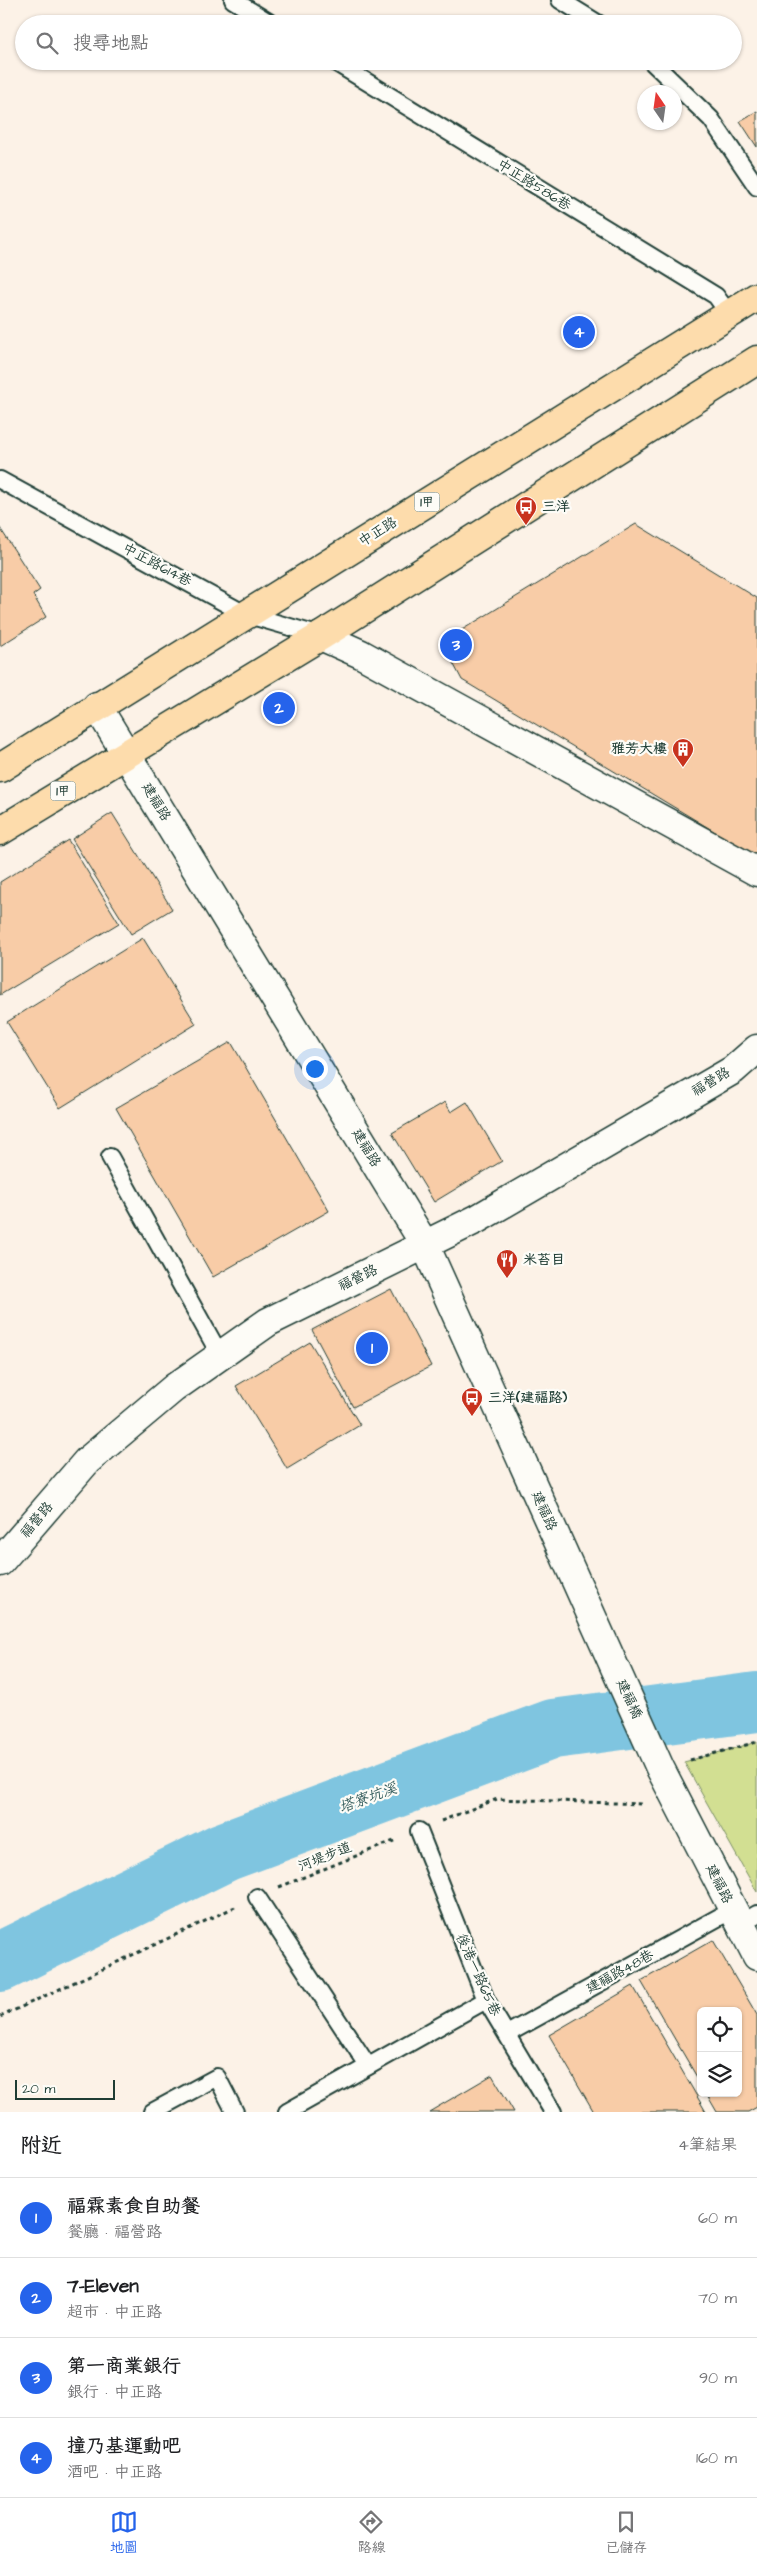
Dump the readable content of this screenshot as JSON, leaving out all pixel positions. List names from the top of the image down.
{
  "streets": {
    "main road": ["1甲", "中正路"],
    "street": ["建福路", "福營路", "建福橋"],
    "lane": [
      "中正路586巷",
      "中正路614巷",
      "建福路48巷",
      "後港一路65巷"
    ],
    "path": ["河堤步道"]
  },
  "crossings": [
    ["中正路586巷", "中正路"],
    ["1甲", "中正路614巷"],
    ["1甲", "建福路"],
    ["中正路", "中正路614巷"],
    ["中正路", "建福路"],
    ["建福路", "福營路"],
    ["建福路", "建福橋"],
    ["建福路", "河堤步道"],
    ["建福路", "建福路48巷"],
    ["建福橋", "河堤步道"],
    ["河堤步道", "後港一路65巷"],
    ["建福路48巷", "後港一路65巷"]
  ],
  "water": ["塔寮坑溪"],
  "places": {
    "bus stop": ["三洋", "三洋(建福路)"],
    "building": ["雅芳大樓"],
    "restaurant": ["米苔目"]
  },
  "scale_bar": "20 m",
  "north": "top",
  "page": {
    "search": "搜尋地點",
    "pins": [
      "4",
      "3",
      "2",
      "1"
    ],
    "scale": "20 m",
    "heading": ["附近", "4筆結果"],
    "list": [
      {
        "mark": "1",
        "name": "福霖素食自助餐",
        "note": "餐廳 · 福營路",
        "value": "60 m"
      },
      {
        "mark": "2",
        "name": "7-Eleven",
        "note": "超市 · 中正路",
        "value": "70 m"
      },
      {
        "mark": "3",
        "name": "第一商業銀行",
        "note": "銀行 · 中正路",
        "value": "90 m"
      },
      {
        "mark": "4",
        "name": "撞乃基運動吧",
        "note": "酒吧 · 中正路",
        "value": "160 m"
      }
    ],
    "nav": ["地圖", "路線", "已儲存"]
  }
}
